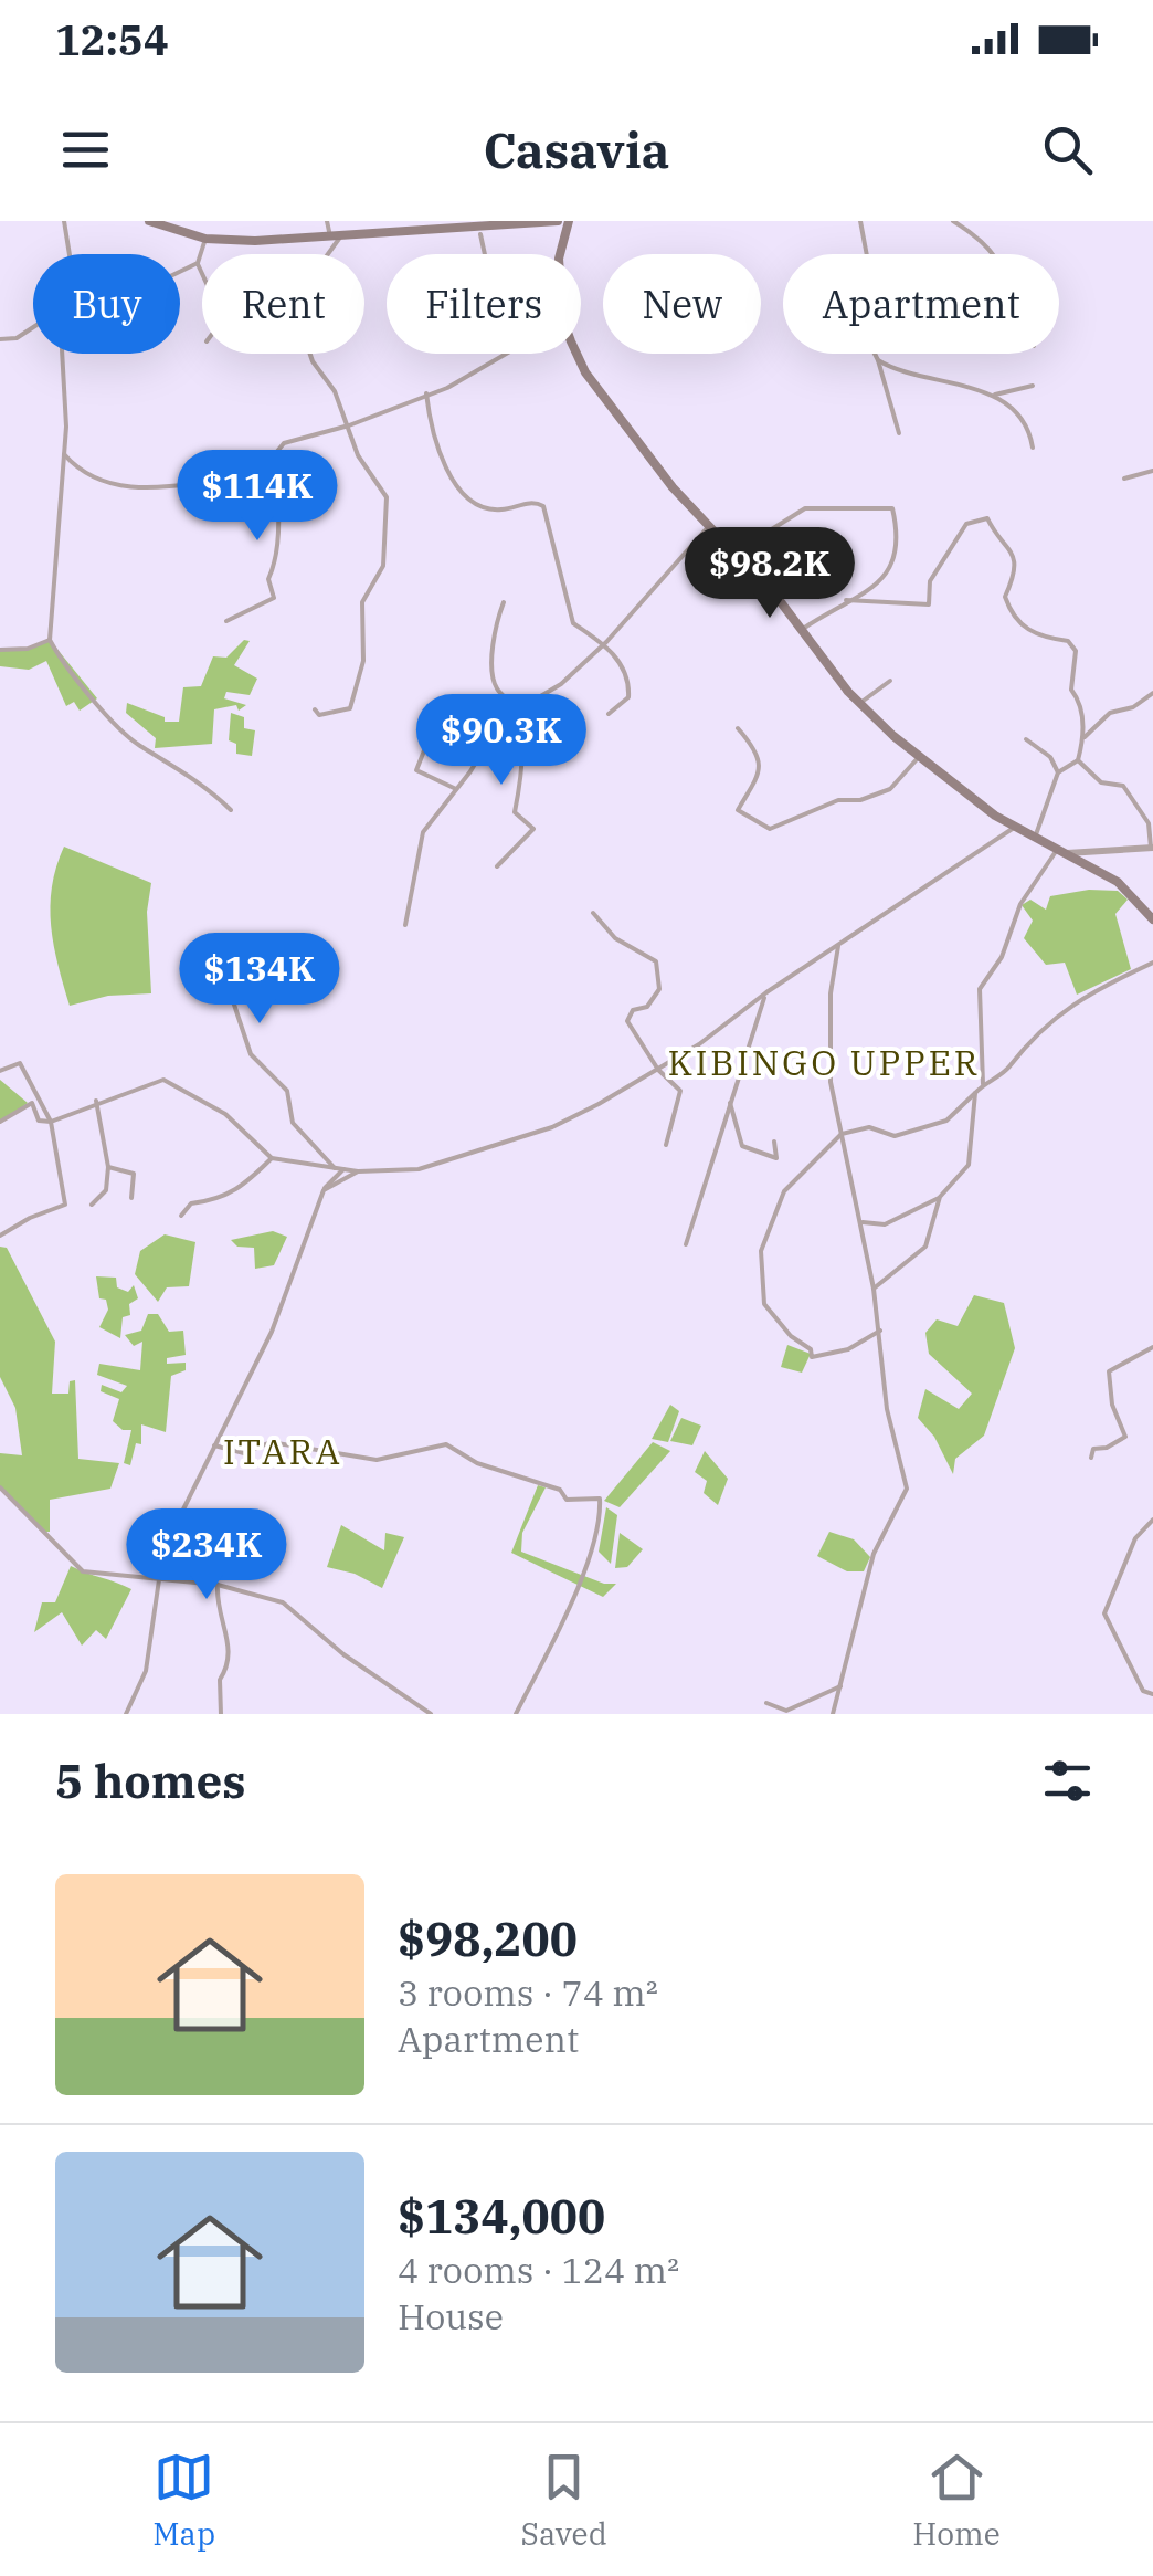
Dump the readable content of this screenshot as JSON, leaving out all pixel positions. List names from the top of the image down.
{
  "districts": ["KIBINGO UPPER", "ITARA"],
  "page": {
    "status": "12:54",
    "header": "Casavia",
    "chip": [
      "Buy",
      "Rent",
      "Filters",
      "New",
      "Apartment"
    ],
    "price": [
      "$114K",
      "$98.2K",
      "$90.3K",
      "$134K",
      "$234K"
    ],
    "heading": "5 homes",
    "list": [
      {
        "name": "$98,200",
        "note": "3 rooms · 74 m² · Apartment"
      },
      {
        "name": "$134,000",
        "note": "4 rooms · 124 m² · House"
      }
    ],
    "tabs": ["Map", "Saved", "Home"]
  }
}
